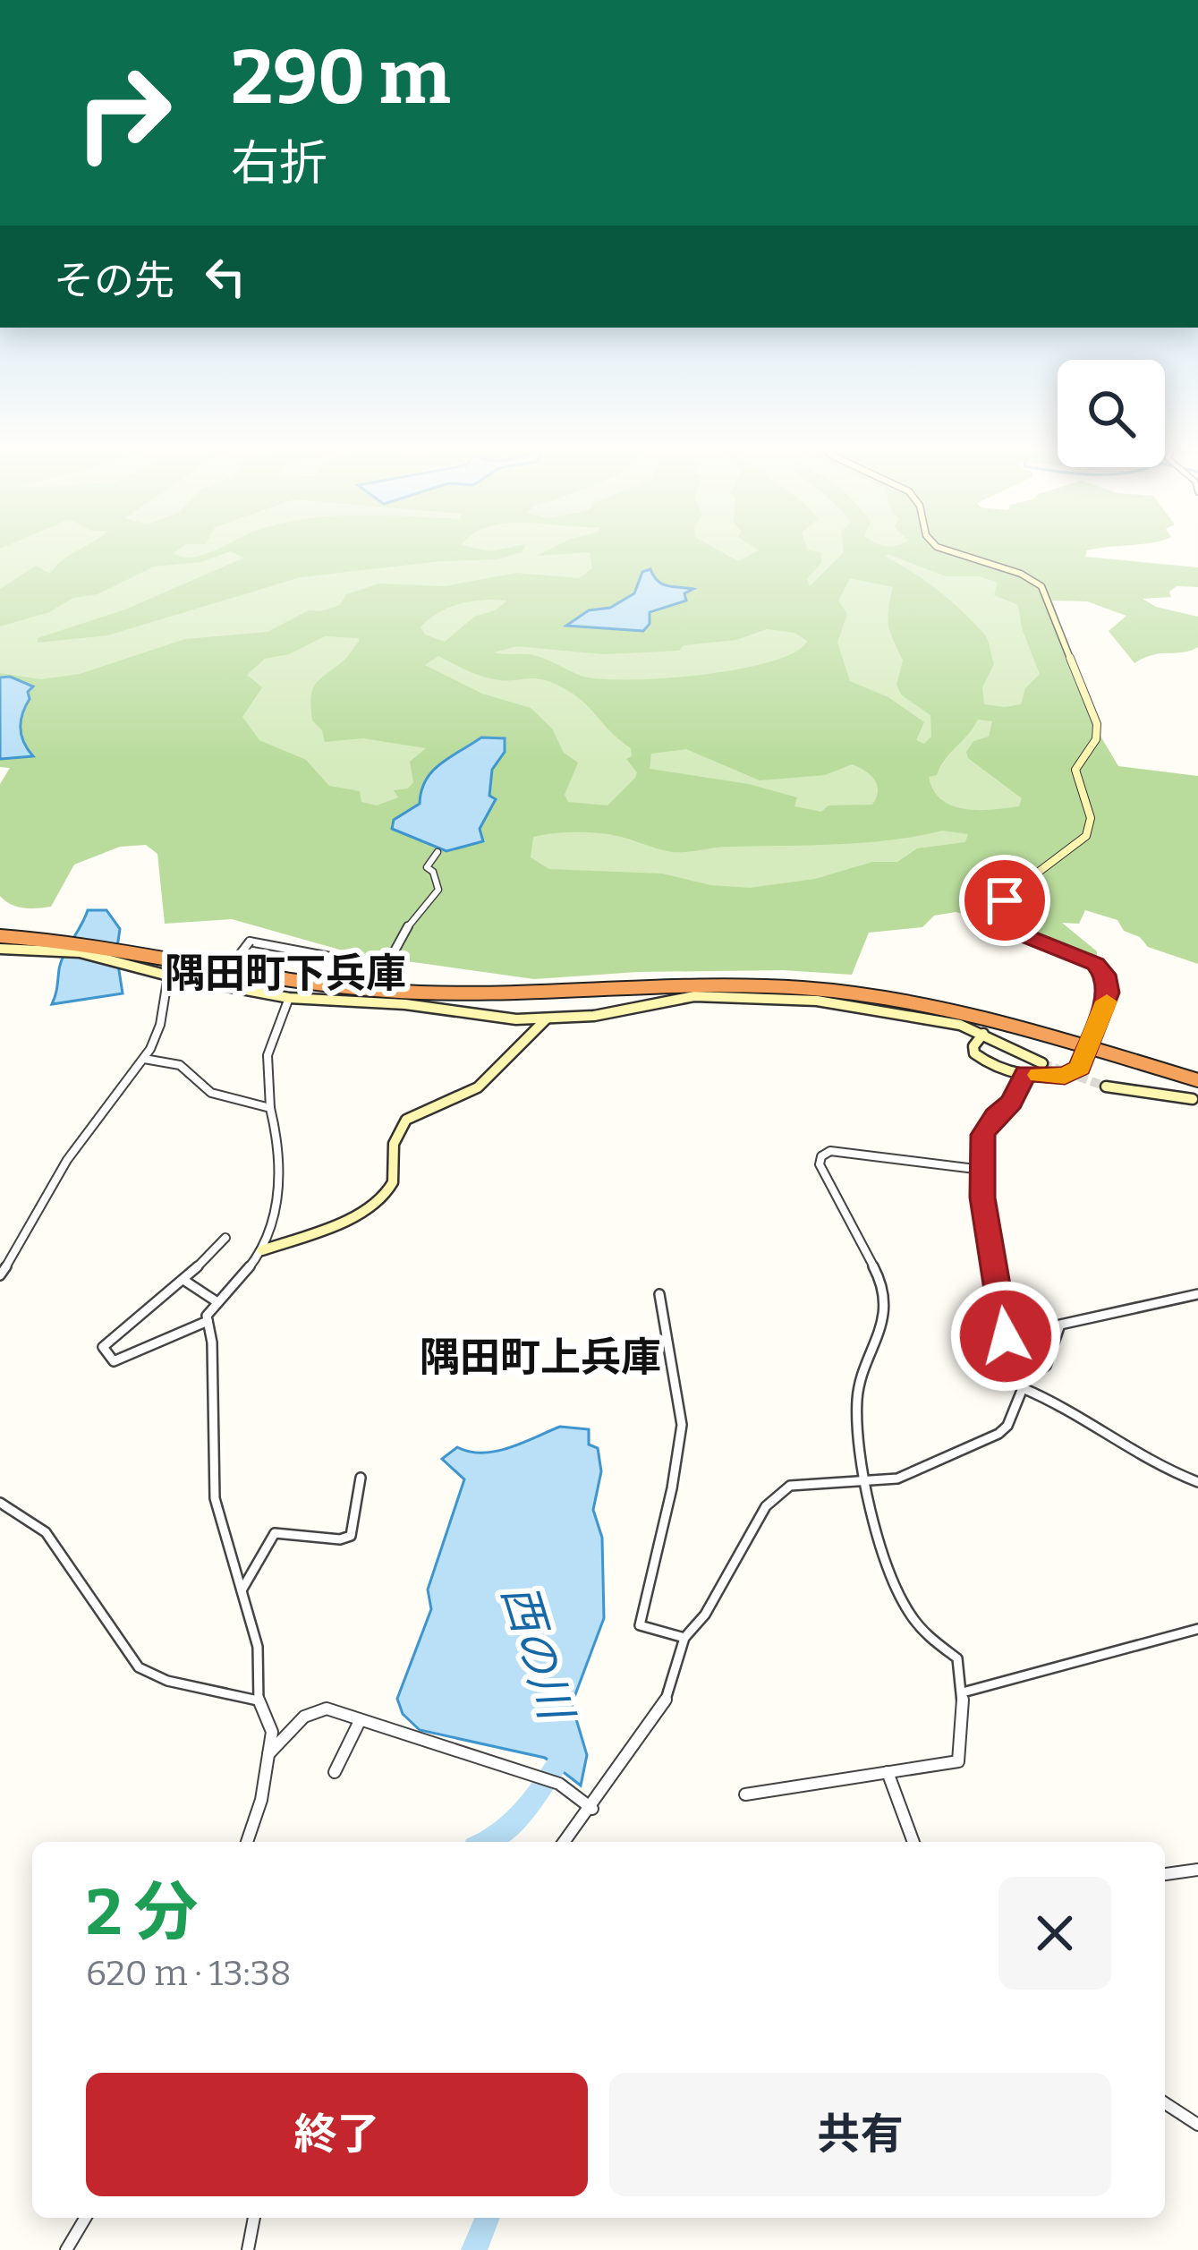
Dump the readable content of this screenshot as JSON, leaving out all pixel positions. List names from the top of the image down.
{
  "districts": ["隅田町下兵庫", "隅田町上兵庫"],
  "water": ["西の川"],
  "page": {
    "turn": ["290 m", "右折"],
    "then": "その先",
    "heading": ["2 分", "620 m · 13:38"],
    "buttons": ["終了", "共有"]
  }
}
